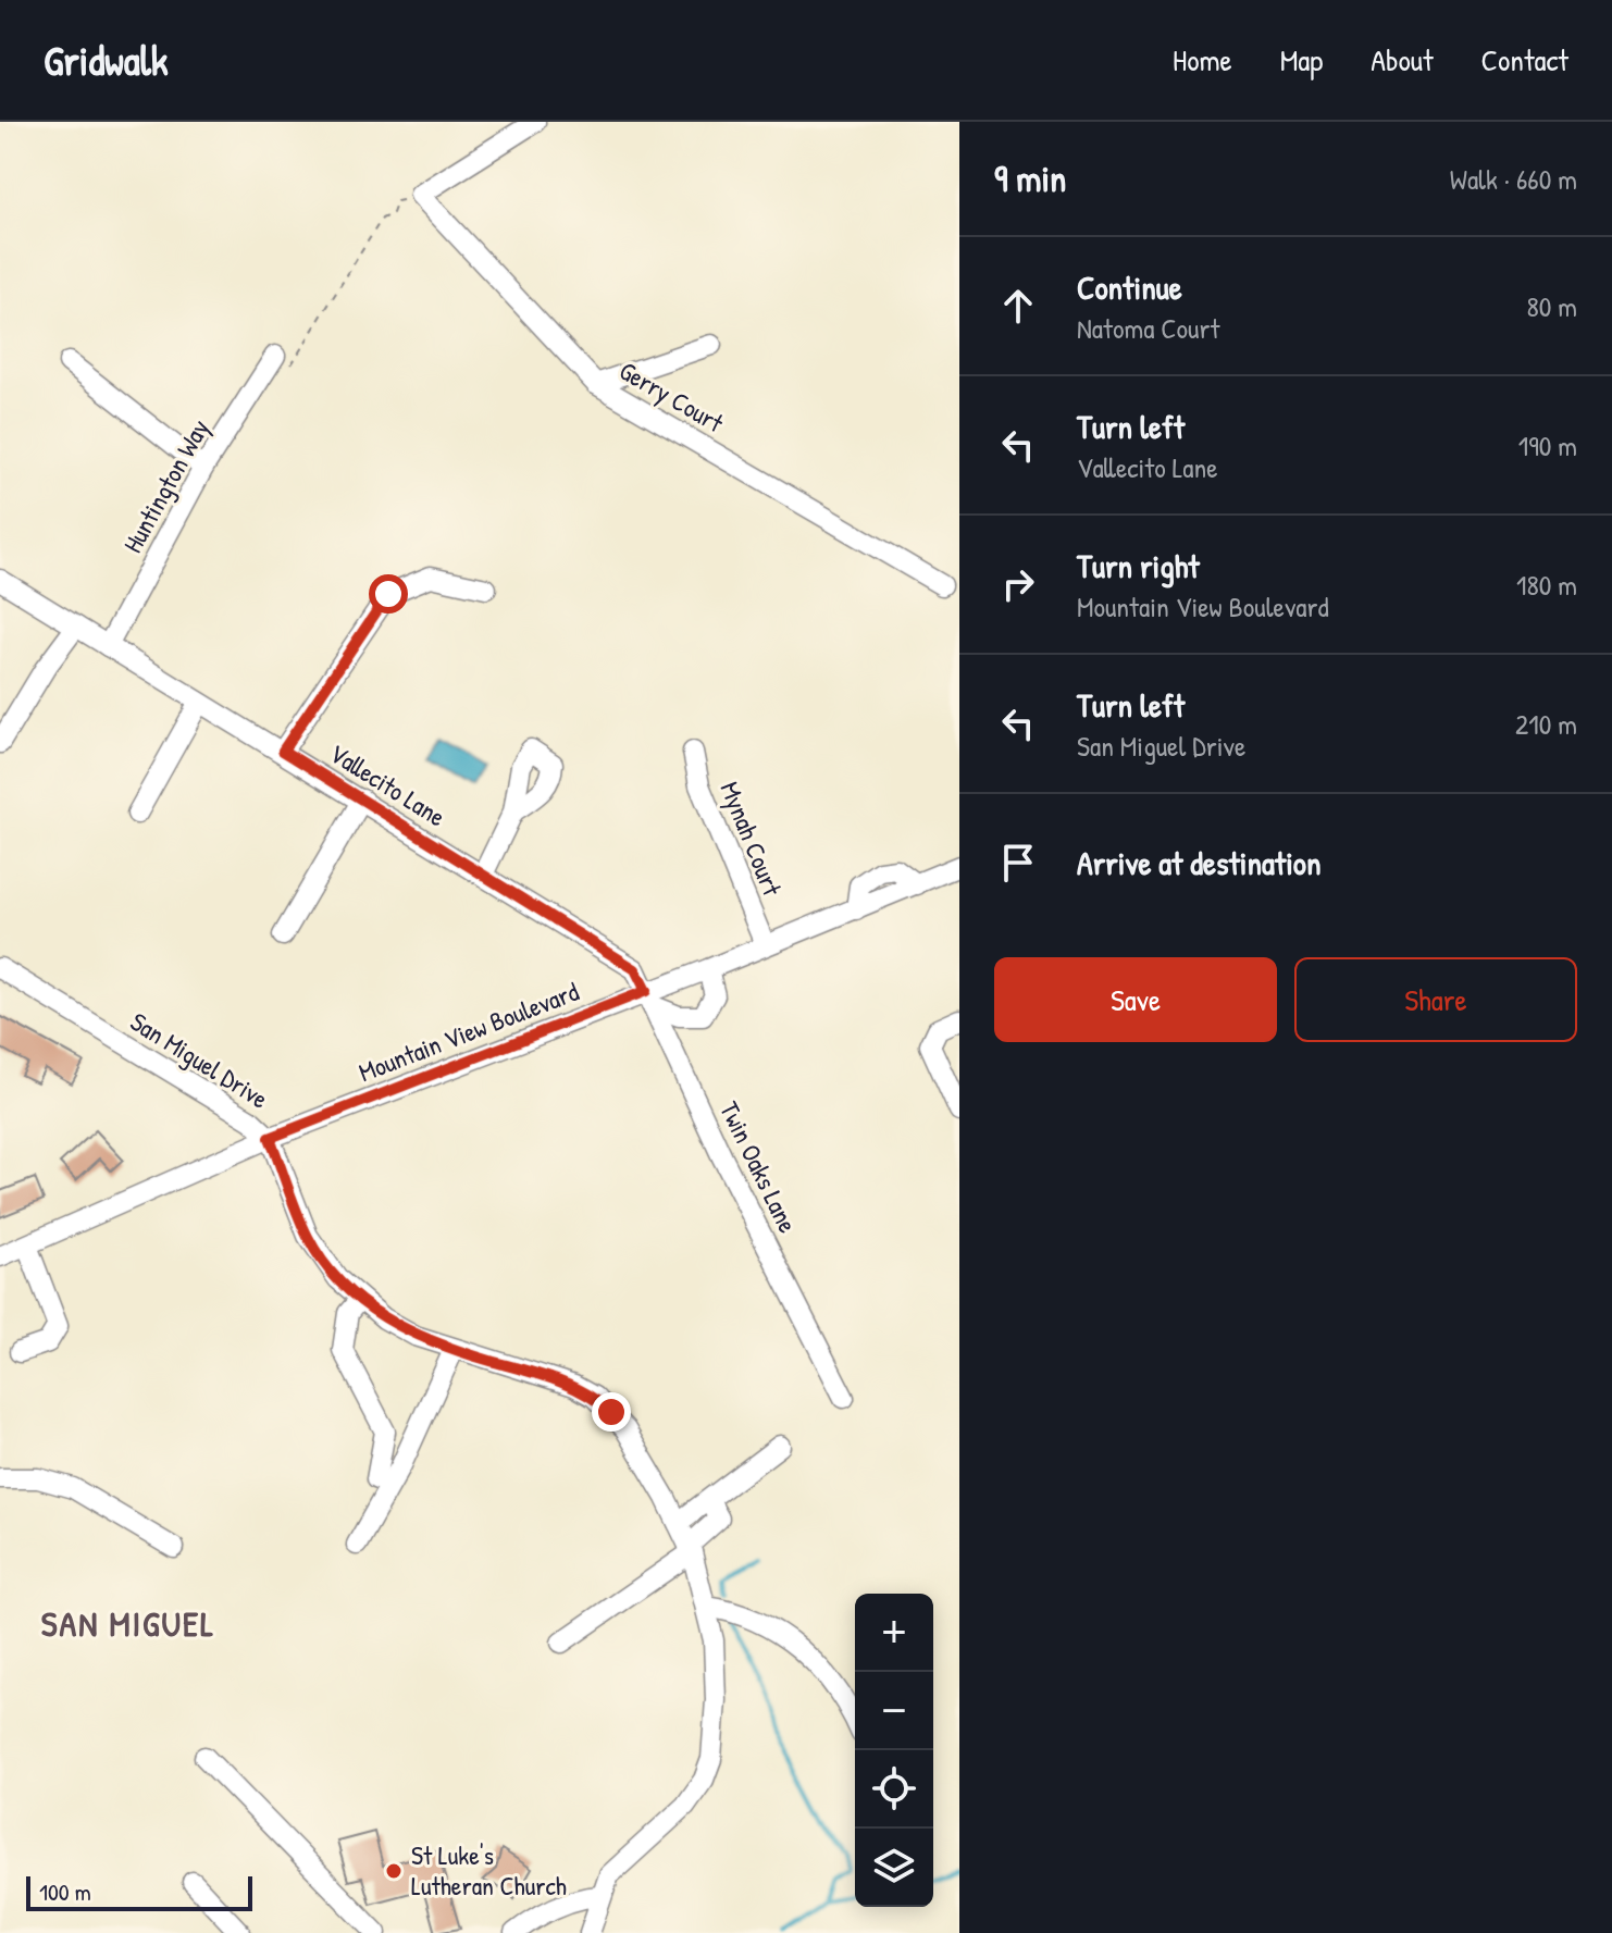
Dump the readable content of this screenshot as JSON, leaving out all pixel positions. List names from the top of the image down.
{
  "streets": {
    "street": [
      "Gerry Court",
      "Huntington Way",
      "Vallecito Lane",
      "Mynah Court",
      "Mountain View Boulevard",
      "San Miguel Drive",
      "Twin Oaks Lane"
    ]
  },
  "crossings": [
    ["Huntington Way", "Vallecito Lane"],
    ["Vallecito Lane", "Mountain View Boulevard"],
    ["Vallecito Lane", "Twin Oaks Lane"],
    ["Mynah Court", "Mountain View Boulevard"],
    ["Mountain View Boulevard", "San Miguel Drive"],
    ["Mountain View Boulevard", "Twin Oaks Lane"]
  ],
  "districts": ["SAN MIGUEL"],
  "places": ["St Luke's Lutheran Church"],
  "scale_bar": "100 m",
  "page": {
    "header": "Gridwalk",
    "nav": [
      "Home",
      "Map",
      "About",
      "Contact"
    ],
    "heading": ["9 min", "Walk · 660 m"],
    "list": [
      ["Continue", "Natoma Court", "80 m"],
      ["Turn left", "Vallecito Lane", "190 m"],
      ["Turn right", "Mountain View Boulevard", "180 m"],
      ["Turn left", "San Miguel Drive", "210 m"],
      "Arrive at destination"
    ],
    "buttons": ["Save", "Share"],
    "map_buttons": ["+", "−"],
    "scale": "100 m"
  }
}
